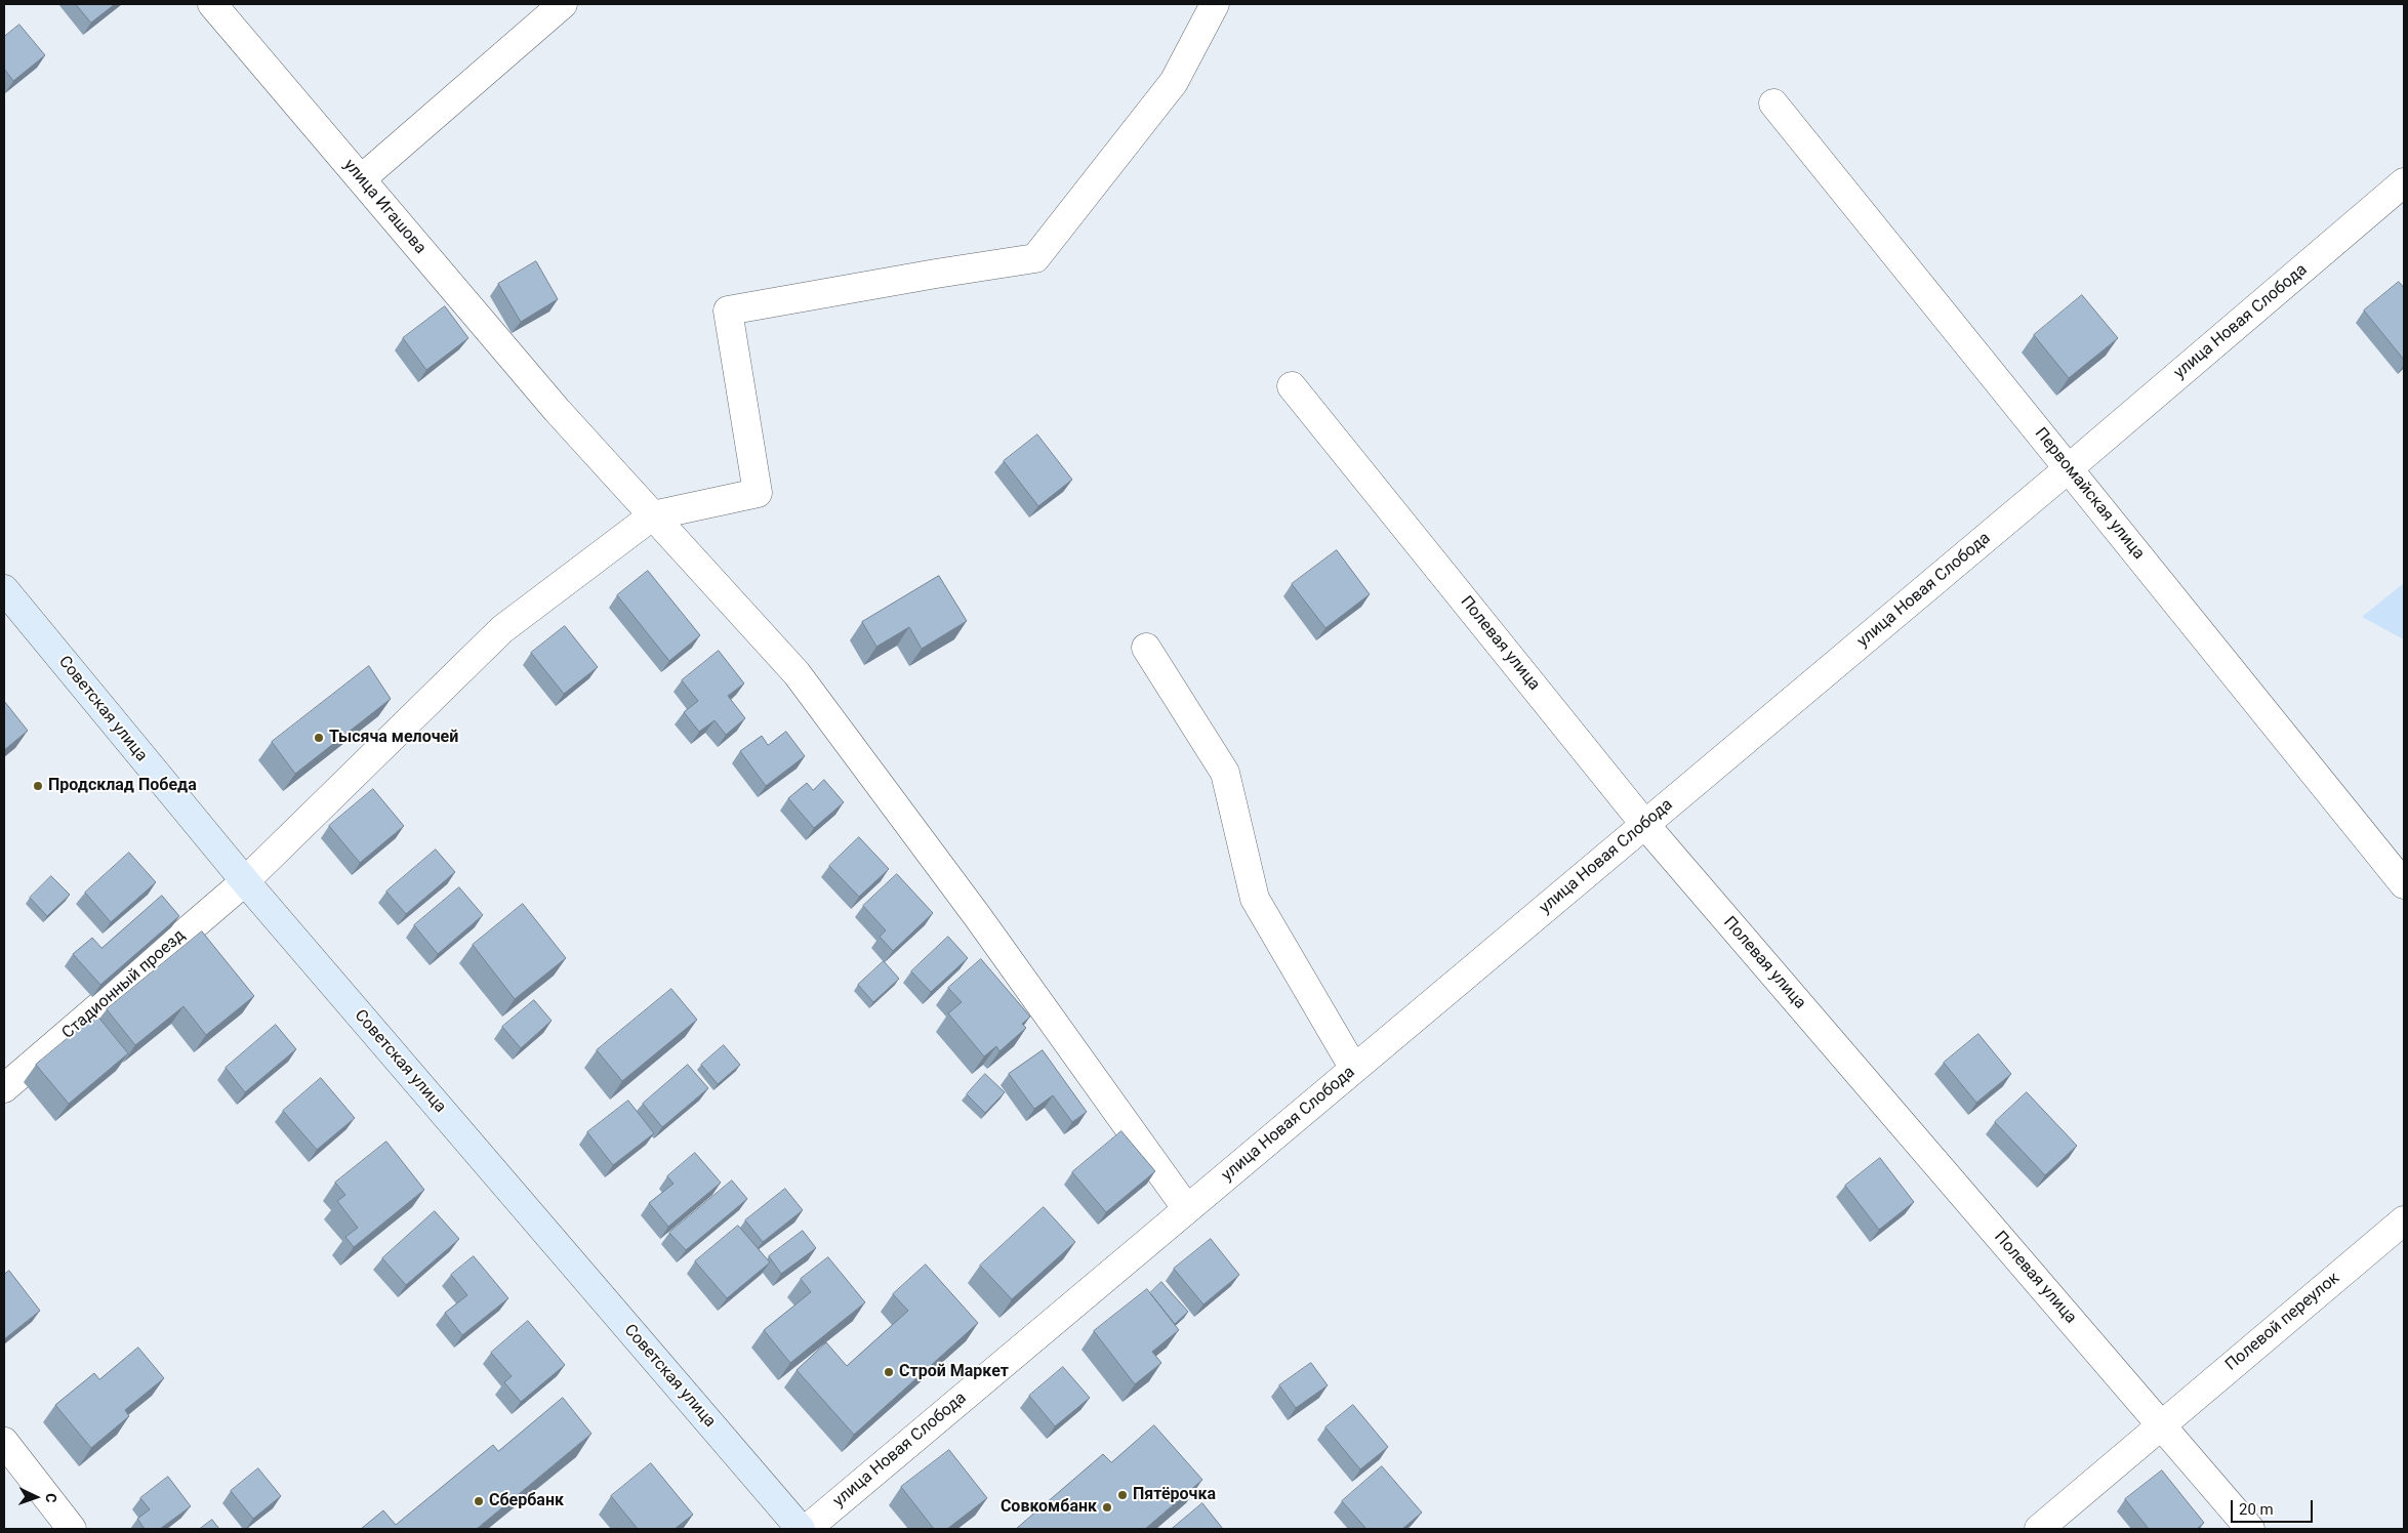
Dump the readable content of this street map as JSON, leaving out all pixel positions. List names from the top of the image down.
{
  "streets": {
    "main road": ["Советская улица"],
    "street": [
      "улица Игашова",
      "улица Новая Слобода",
      "Первомайская улица",
      "Полевая улица",
      "Стадионный проезд",
      "Полевой переулок"
    ]
  },
  "crossings": [
    ["улица Игашова", "улица Новая Слобода"],
    ["улица Игашова", "Стадионный проезд"],
    ["улица Новая Слобода", "Первомайская улица"],
    ["улица Новая Слобода", "Полевая улица"],
    ["Полевая улица", "Полевой переулок"],
    ["Советская улица", "Стадионный проезд"]
  ],
  "places": [
    "Тысяча мелочей",
    "Продсклад Победа",
    "Строй Маркет",
    "Пятёрочка",
    "Сбербанк",
    "Совкомбанк"
  ],
  "scale_bar": "20 m",
  "north": "right"
}
